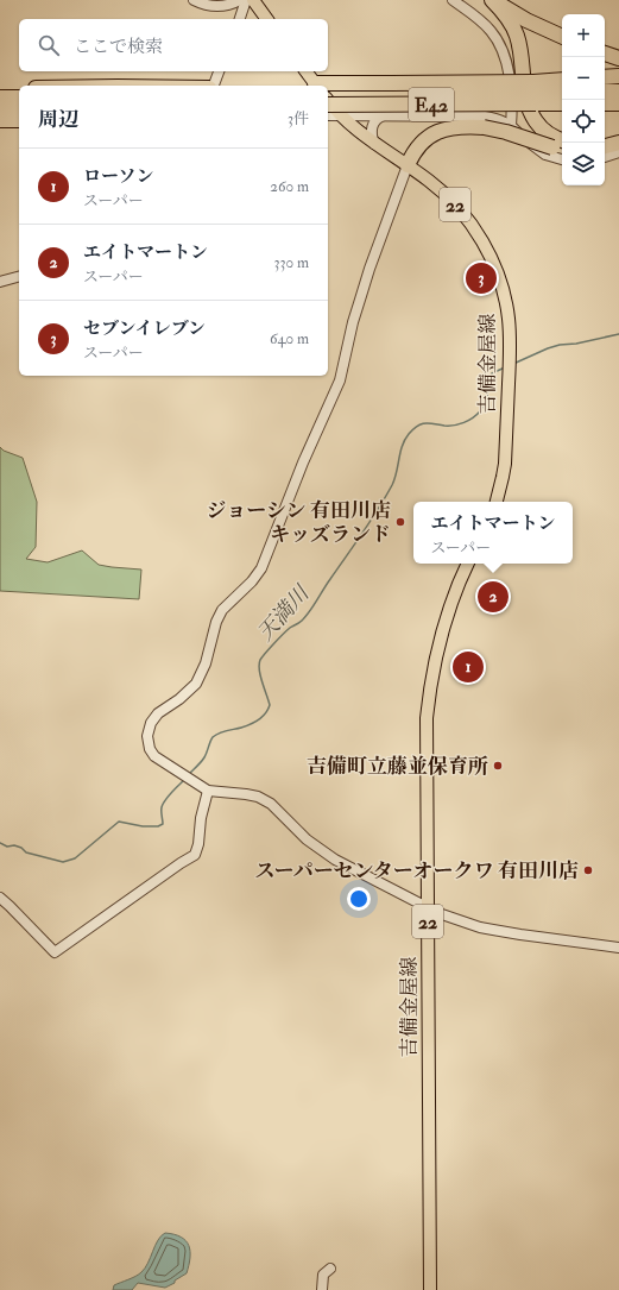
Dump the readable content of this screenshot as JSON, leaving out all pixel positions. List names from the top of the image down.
{
  "streets": {
    "highway": ["E42"],
    "main road": ["22", "吉備金屋線"]
  },
  "water": ["天満川"],
  "places": ["ジョーシン 有田川店 キッズランド", "吉備町立藤並保育所", "スーパーセンターオークワ 有田川店"],
  "page": {
    "map_buttons": ["+", "−"],
    "search": "ここで検索",
    "heading": ["周辺", "3件"],
    "list": [
      {
        "mark": "1",
        "name": "ローソン",
        "note": "スーパー",
        "value": "260 m"
      },
      {
        "mark": "2",
        "name": "エイトマートン",
        "note": "スーパー",
        "value": "330 m"
      },
      {
        "mark": "3",
        "name": "セブンイレブン",
        "note": "スーパー",
        "value": "640 m"
      }
    ],
    "pins": ["3", "2", "1"],
    "popup": ["エイトマートン", "スーパー"]
  }
}
